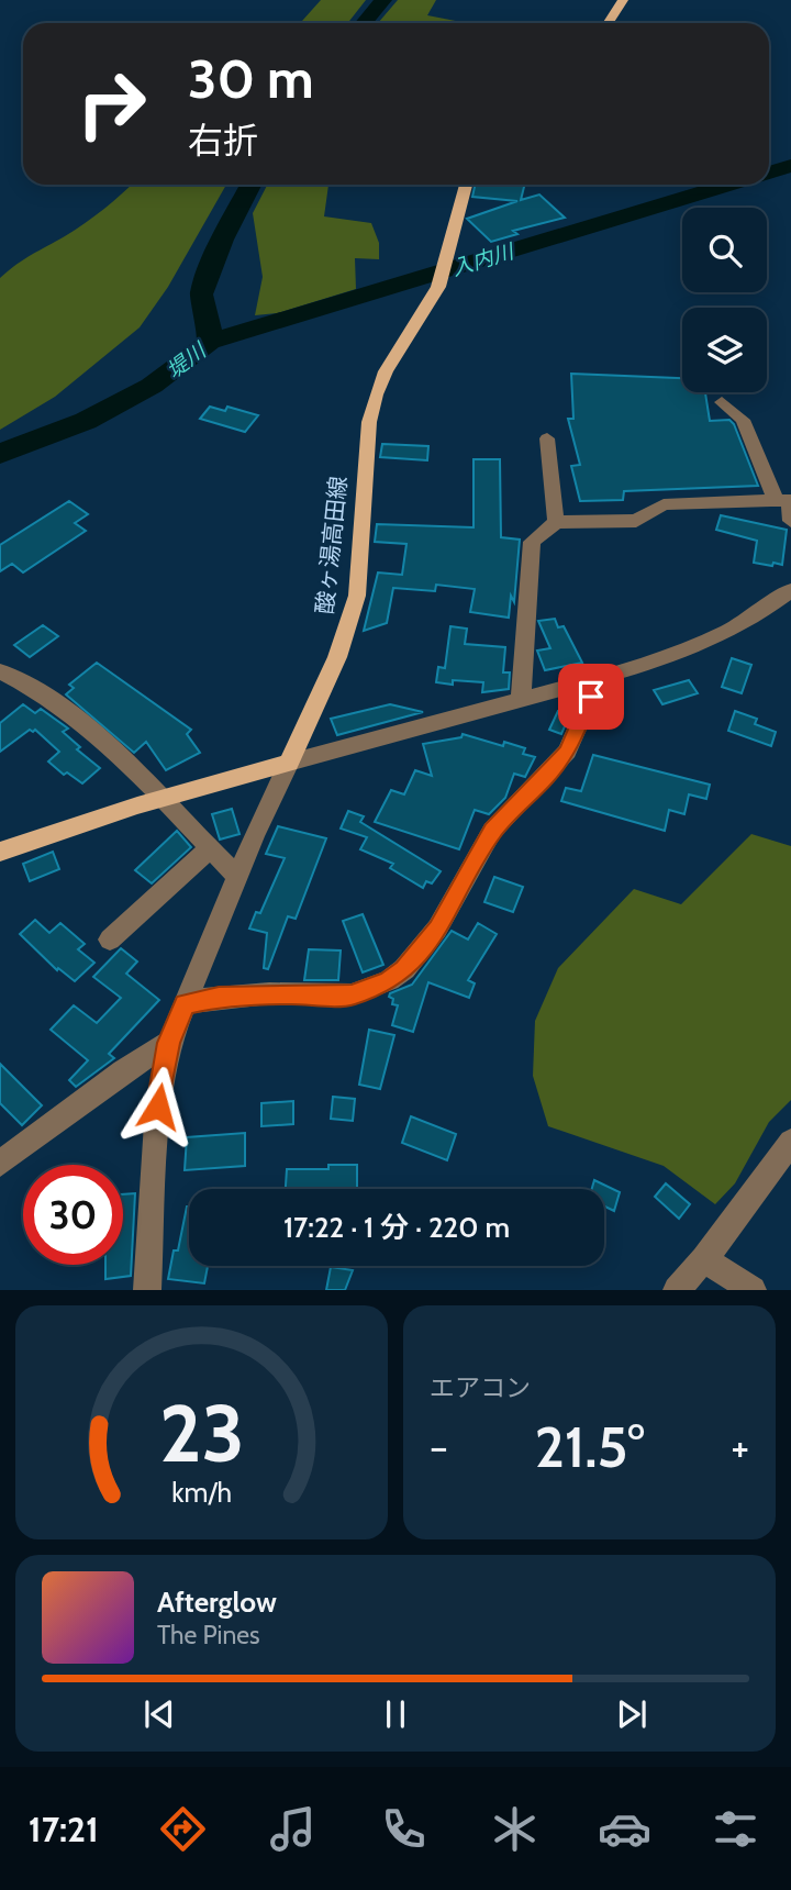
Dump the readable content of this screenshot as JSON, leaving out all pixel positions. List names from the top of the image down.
{
  "streets": {
    "main road": ["酸ヶ湯高田線"]
  },
  "water": ["入内川", "堤川"],
  "page": {
    "turn": ["30 m", "右折"],
    "limit": "30",
    "trip": "17:22 · 1 分 · 220 m",
    "tile": "エアコン",
    "heat": ["−", "21.5°", "+"],
    "song": ["Afterglow", "The Pines"],
    "tabs": "17:21",
    "gauge": ["23", "km/h"]
  }
}
